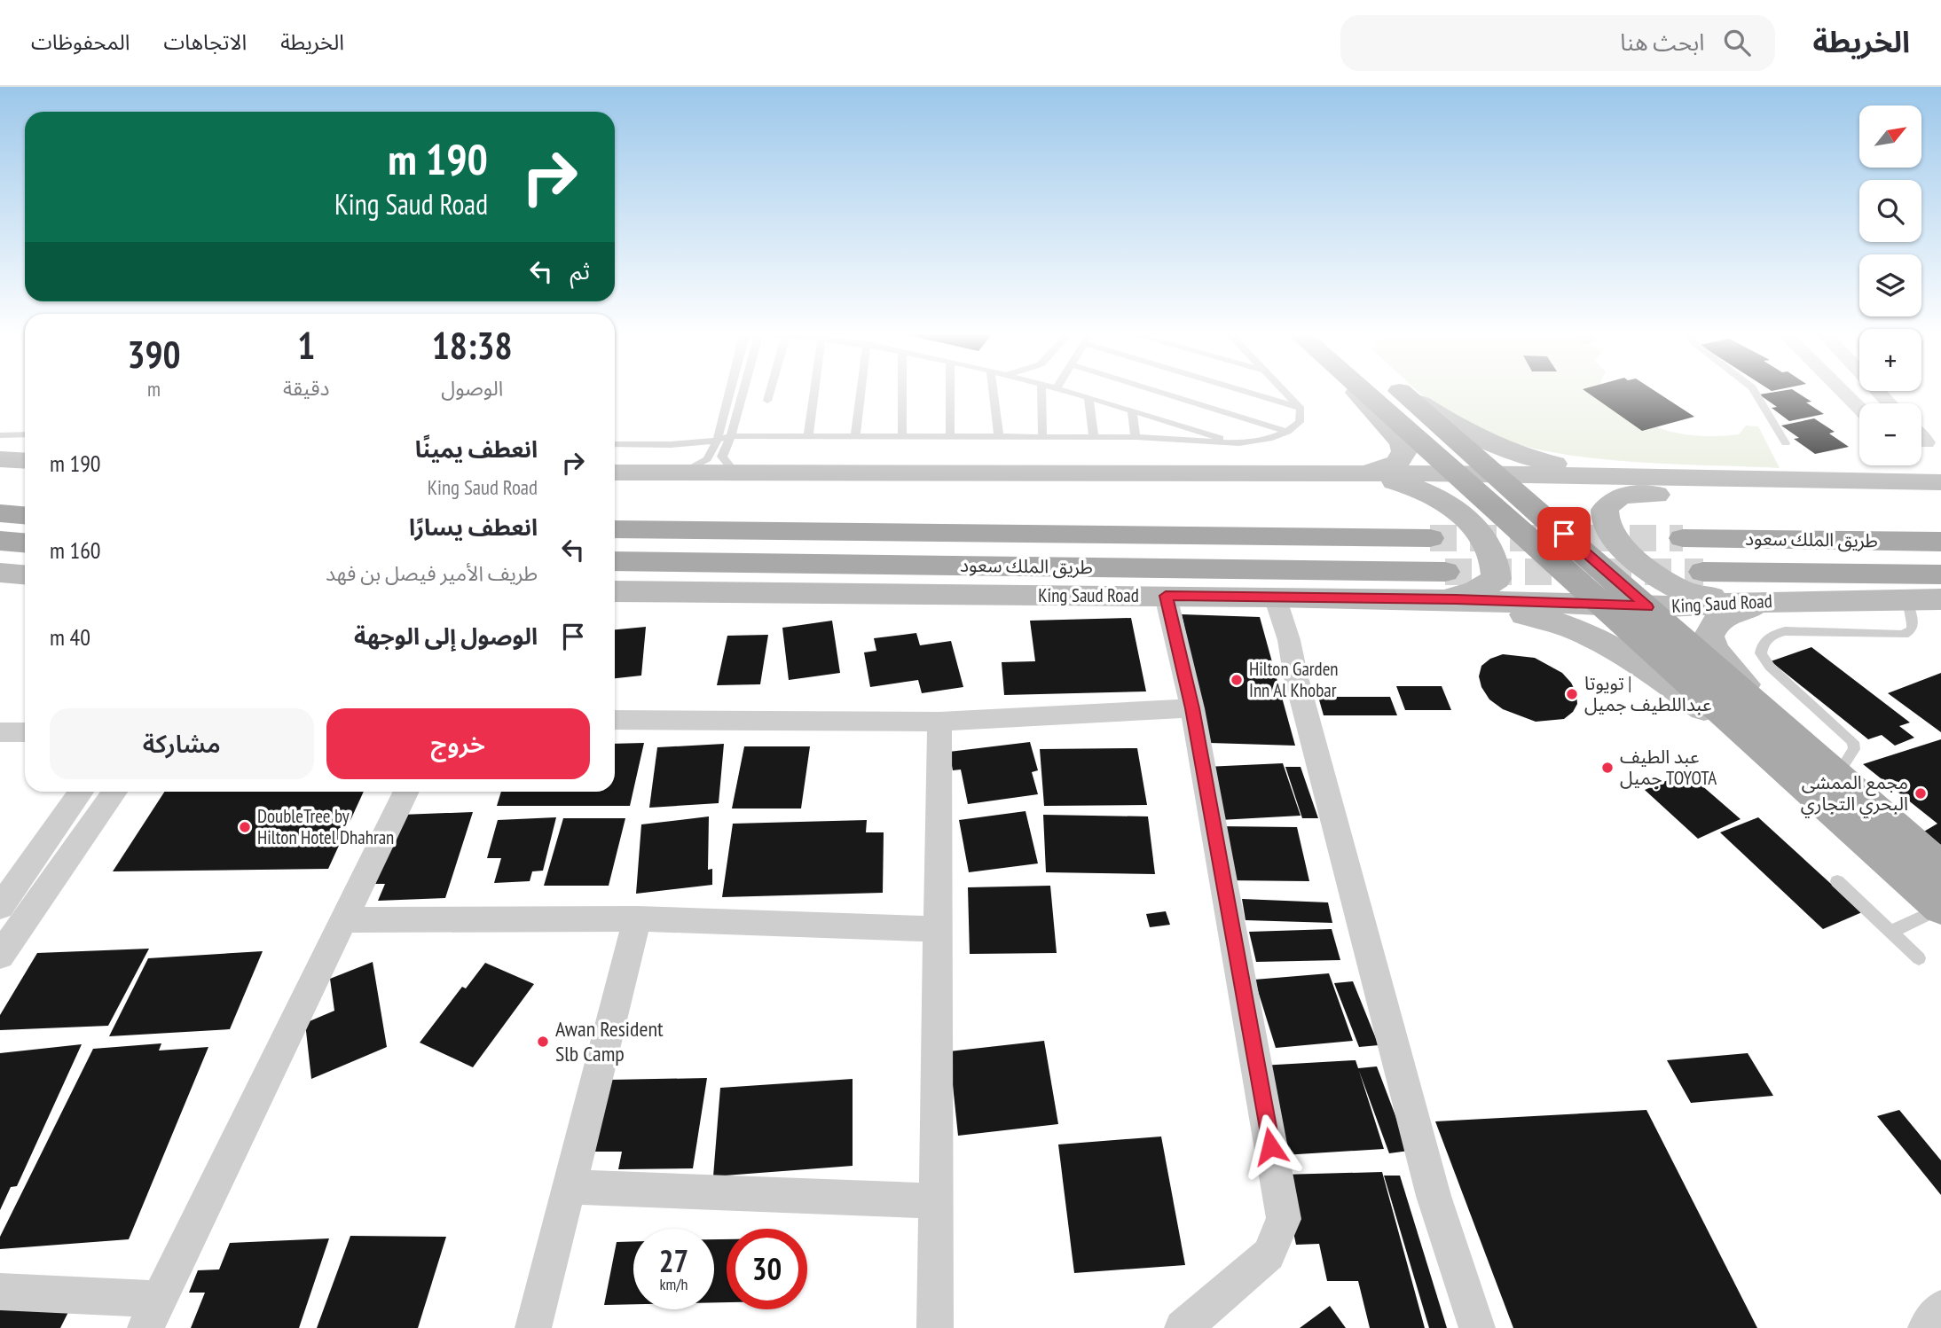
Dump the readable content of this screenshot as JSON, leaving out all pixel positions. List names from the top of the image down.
{
  "streets": {
    "main road": ["طريق الملك سعود", "King Saud Road"]
  },
  "crossings": [
    ["طريق الملك سعود", "King Saud Road"]
  ],
  "places": [
    "Hilton Garden Inn Al Khobar",
    "تويوتا | عبداللطيف جميل",
    "عبد الطيف جميل TOYOTA",
    "مجمع الممشى البحري التجاري",
    "DoubleTree by Hilton Hotel Dhahran",
    "Awan Resident Slb Camp"
  ],
  "north": "top right",
  "page": {
    "header": "الخريطة",
    "search": "ابحث هنا",
    "nav": ["الخريطة", "الاتجاهات", "المحفوظات"],
    "map_buttons": ["+", "−"],
    "turn": ["190 m", "King Saud Road"],
    "then": "ثم",
    "eta": [
      "18:38",
      "الوصول",
      "1",
      "دقيقة",
      "390",
      "m"
    ],
    "list": [
      {
        "name": "انعطف يمينًا",
        "note": "King Saud Road",
        "value": "190 m"
      },
      {
        "name": "انعطف يسارًا",
        "note": "طريف الأمير فيصل بن فهد",
        "value": "160 m"
      },
      {
        "name": "الوصول إلى الوجهة",
        "value": "40 m"
      }
    ],
    "buttons": ["خروج", "مشاركة"],
    "speed": "27 km/h",
    "limit": "30"
  }
}
